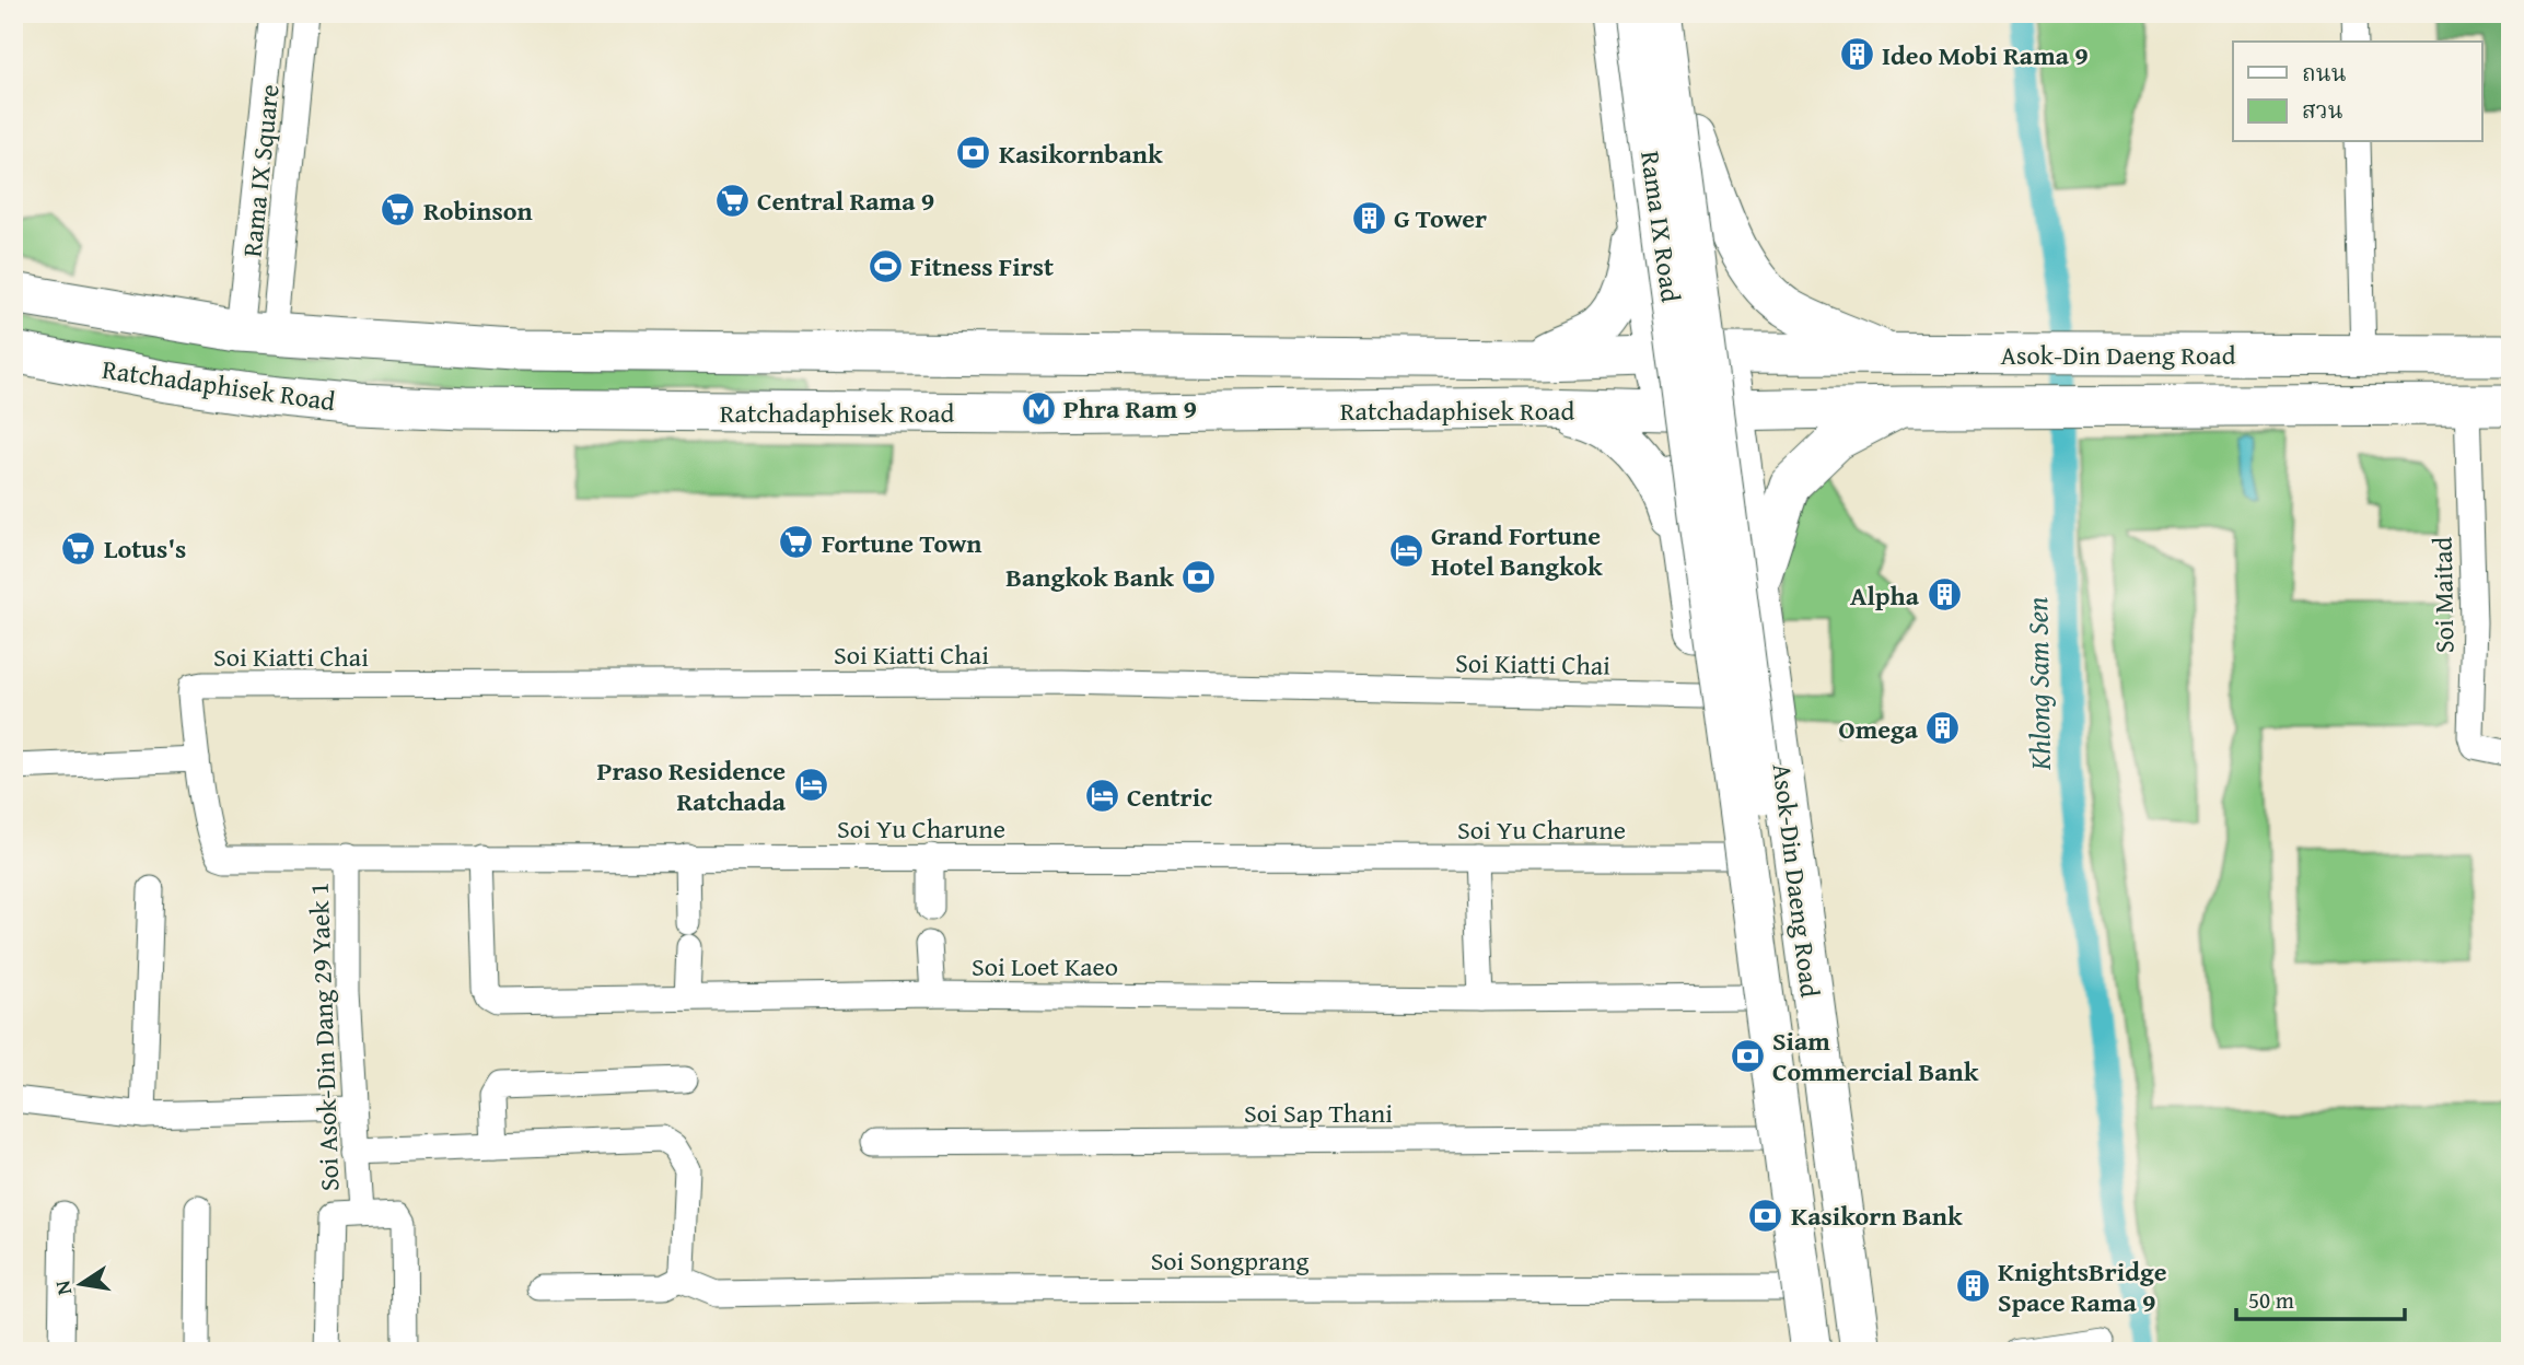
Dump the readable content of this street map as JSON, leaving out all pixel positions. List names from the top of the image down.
{
  "streets": {
    "main road": ["Rama IX Road", "Asok-Din Daeng Road", "Ratchadaphisek Road"],
    "street": [
      "Rama IX Square",
      "Soi Maitad",
      "Soi Kiatti Chai",
      "Soi Yu Charune",
      "Soi Loet Kaeo",
      "Soi Asok-Din Dang 29 Yaek 1",
      "Soi Sap Thani",
      "Soi Songprang"
    ]
  },
  "crossings": [
    ["Rama IX Square", "Ratchadaphisek Road"],
    ["Rama IX Road", "Asok-Din Daeng Road"],
    ["Rama IX Road", "Ratchadaphisek Road"],
    ["Asok-Din Daeng Road", "Ratchadaphisek Road"],
    ["Asok-Din Daeng Road", "Soi Maitad"],
    ["Asok-Din Daeng Road", "Soi Kiatti Chai"],
    ["Asok-Din Daeng Road", "Soi Yu Charune"],
    ["Asok-Din Daeng Road", "Soi Loet Kaeo"],
    ["Asok-Din Daeng Road", "Soi Sap Thani"],
    ["Asok-Din Daeng Road", "Soi Songprang"],
    ["Soi Kiatti Chai", "Soi Yu Charune"],
    ["Soi Yu Charune", "Soi Loet Kaeo"],
    ["Soi Yu Charune", "Soi Asok-Din Dang 29 Yaek 1"]
  ],
  "water": ["Khlong Sam Sen"],
  "places": {
    "building": [
      "Ideo Mobi Rama 9",
      "G Tower",
      "Alpha",
      "Omega",
      "KnightsBridge Space Rama 9"
    ],
    "bank": [
      "Kasikornbank",
      "Bangkok Bank",
      "Siam Commercial Bank",
      "Kasikorn Bank"
    ],
    "supermarket": [
      "Central Rama 9",
      "Robinson",
      "Fortune Town",
      "Lotus's"
    ],
    "sports": ["Fitness First"],
    "metro station": ["Phra Ram 9"],
    "hotel": ["Grand Fortune Hotel Bangkok", "Praso Residence Ratchada", "Centric"]
  },
  "legend": ["ถนน", "สวน"],
  "scale_bar": "50 m",
  "north": "left"
}
